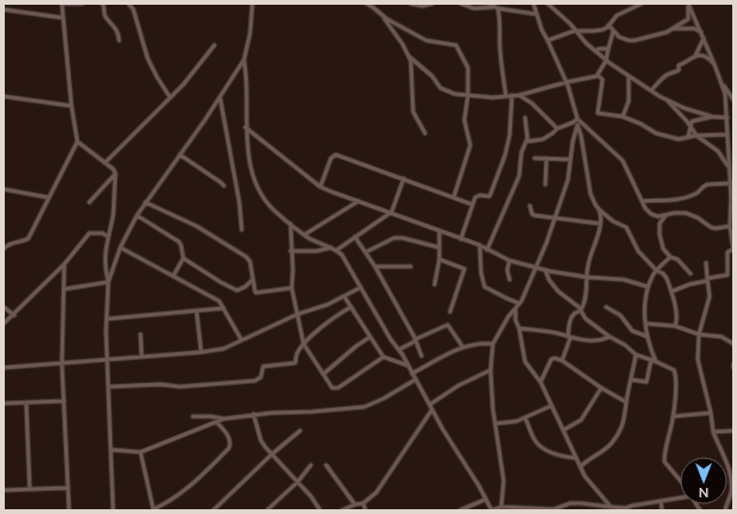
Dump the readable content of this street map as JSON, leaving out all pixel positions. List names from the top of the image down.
{
  "north": "bottom"
}
